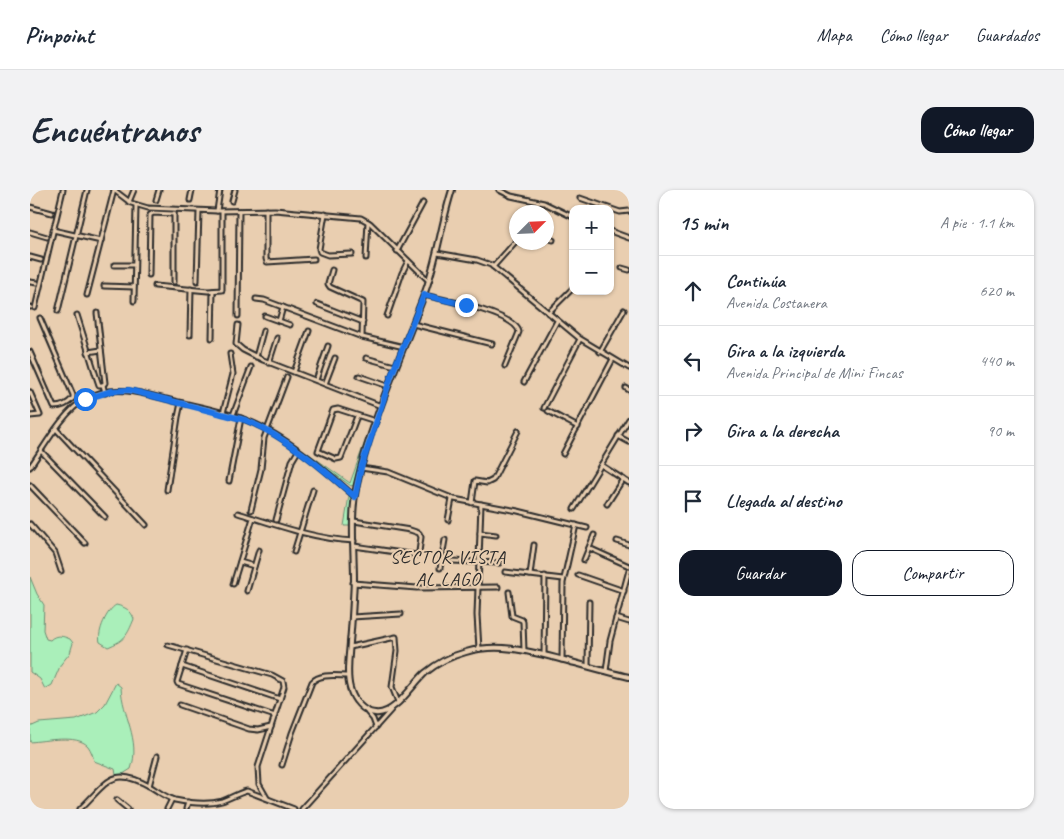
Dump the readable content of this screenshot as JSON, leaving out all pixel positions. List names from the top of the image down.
{
  "districts": ["SECTOR VISTA AL LAGO"],
  "north": "top right",
  "page": {
    "header": "Pinpoint",
    "nav": ["Mapa", "Cómo llegar", "Guardados"],
    "buttons": [
      "Cómo llegar",
      ["Guardar", "Compartir"]
    ],
    "title": "Encuéntranos",
    "heading": ["15 min", "A pie · 1.1 km"],
    "map_buttons": ["+", "−"],
    "list": [
      ["Continúa", "Avenida Costanera", "620 m"],
      ["Gira a la izquierda", "Avenida Principal de Mini Fincas", "440 m"],
      ["Gira a la derecha", "90 m"],
      "Llegada al destino"
    ]
  }
}
